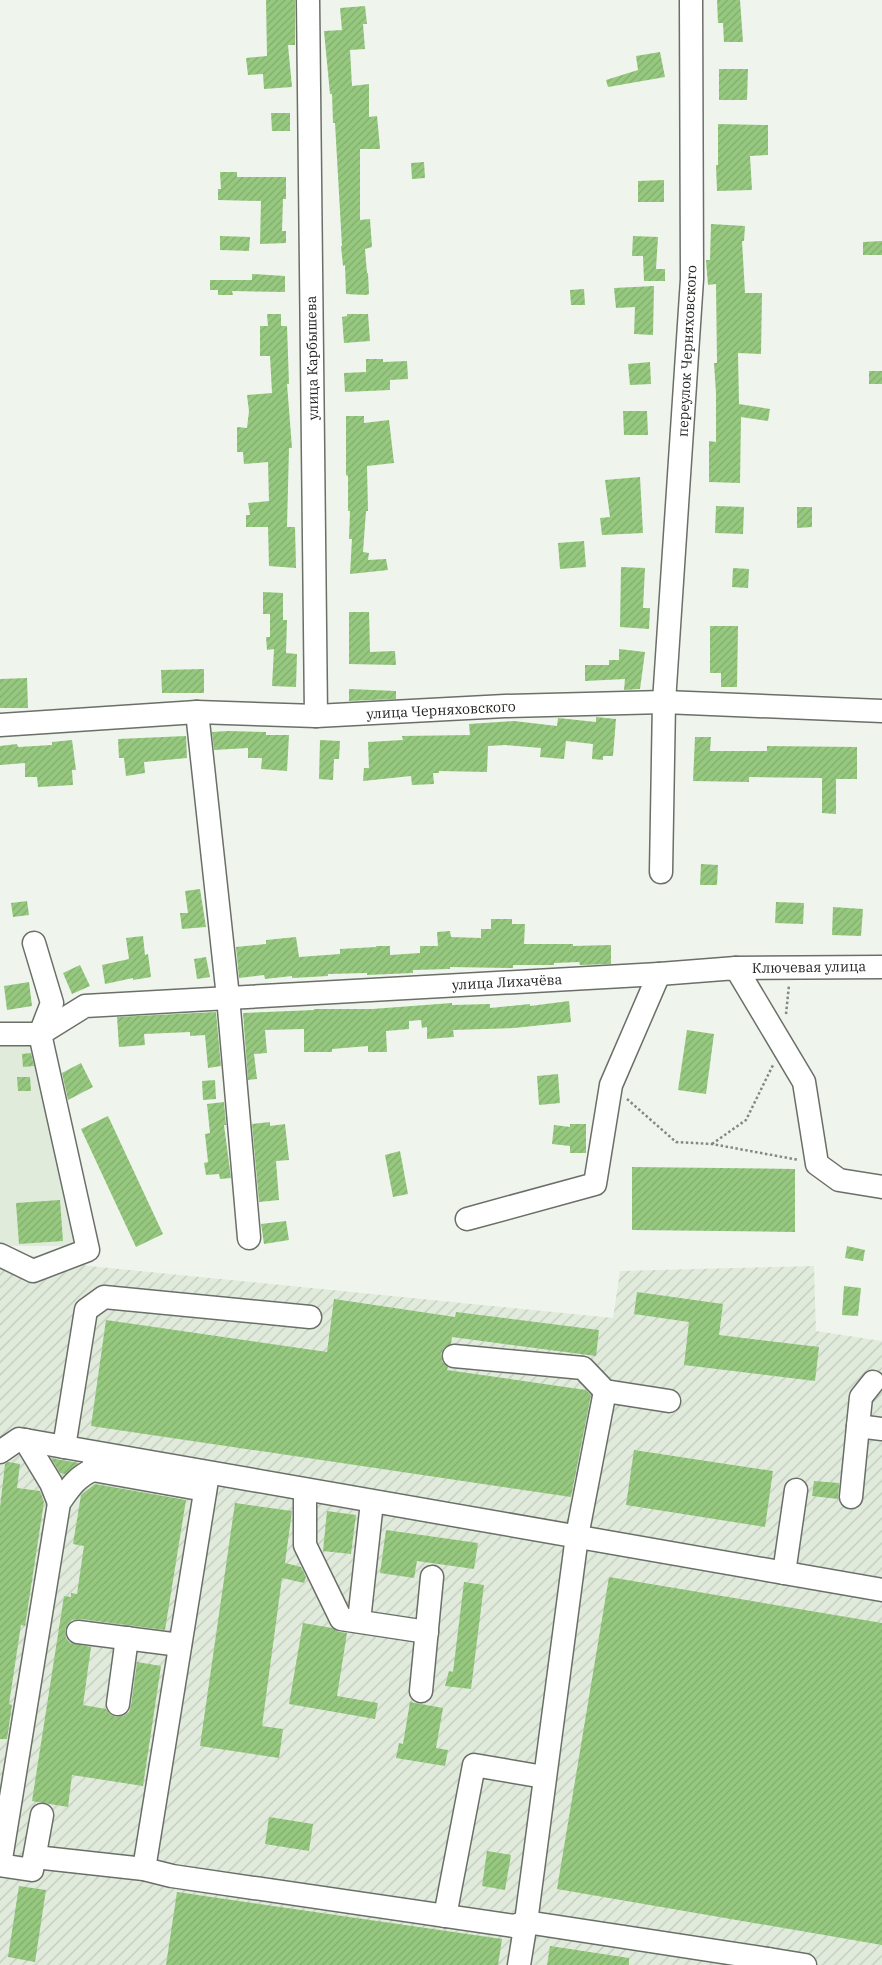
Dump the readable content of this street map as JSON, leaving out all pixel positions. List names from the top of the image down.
{
  "streets": {
    "street": [
      "переулок Черняховского",
      "улица Карбышева",
      "улица Черняховского",
      "Ключевая улица",
      "улица Лихачёва"
    ]
  },
  "crossings": [
    ["переулок Черняховского", "улица Черняховского"],
    ["улица Карбышева", "улица Черняховского"],
    ["Ключевая улица", "улица Лихачёва"]
  ]
}
